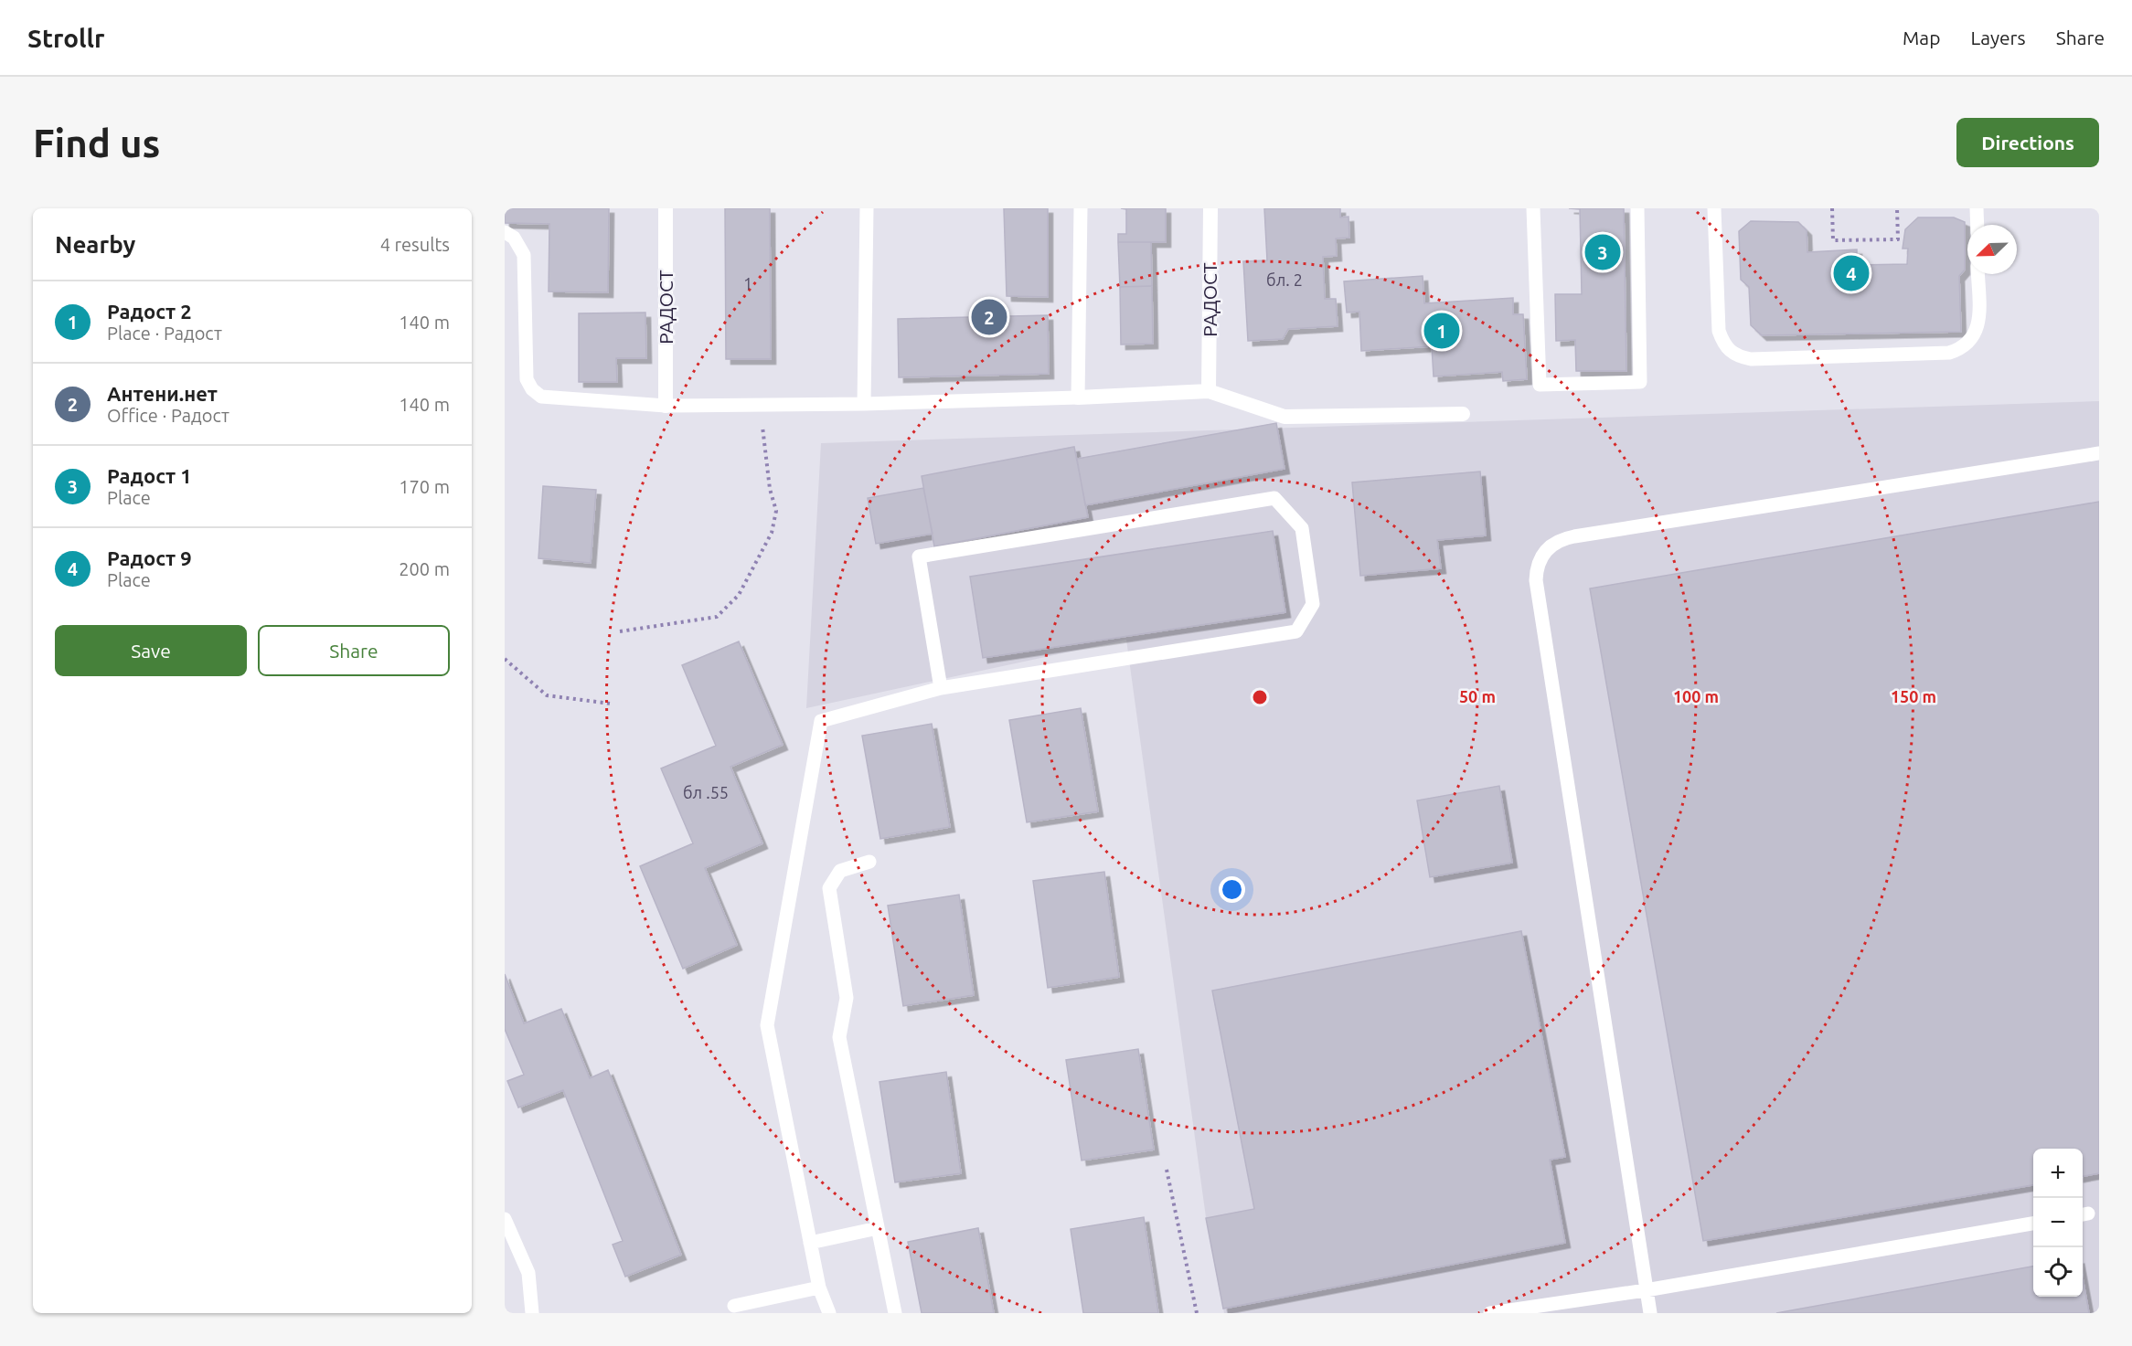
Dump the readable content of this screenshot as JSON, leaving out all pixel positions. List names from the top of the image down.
{
  "streets": {
    "street": ["РАДОСТ"]
  },
  "house_numbers": ["бл. 2", "1", "бл .55"],
  "north": "bottom left",
  "page": {
    "header": "Strollr",
    "nav": ["Map", "Layers", "Share"],
    "buttons": [
      "Directions",
      ["Save", "Share"]
    ],
    "title": "Find us",
    "heading": ["Nearby", "4 results"],
    "pins": [
      "3",
      "4",
      "2",
      "1"
    ],
    "list": [
      {
        "mark": "1",
        "name": "Радост 2",
        "note": "Place · Радост",
        "value": "140 m"
      },
      {
        "mark": "2",
        "name": "Антени.нет",
        "note": "Office · Радост",
        "value": "140 m"
      },
      {
        "mark": "3",
        "name": "Радост 1",
        "note": "Place",
        "value": "170 m"
      },
      {
        "mark": "4",
        "name": "Радост 9",
        "note": "Place",
        "value": "200 m"
      }
    ],
    "map_buttons": ["+", "−"]
  },
  "rings": ["50 m", "100 m", "150 m"]
}
